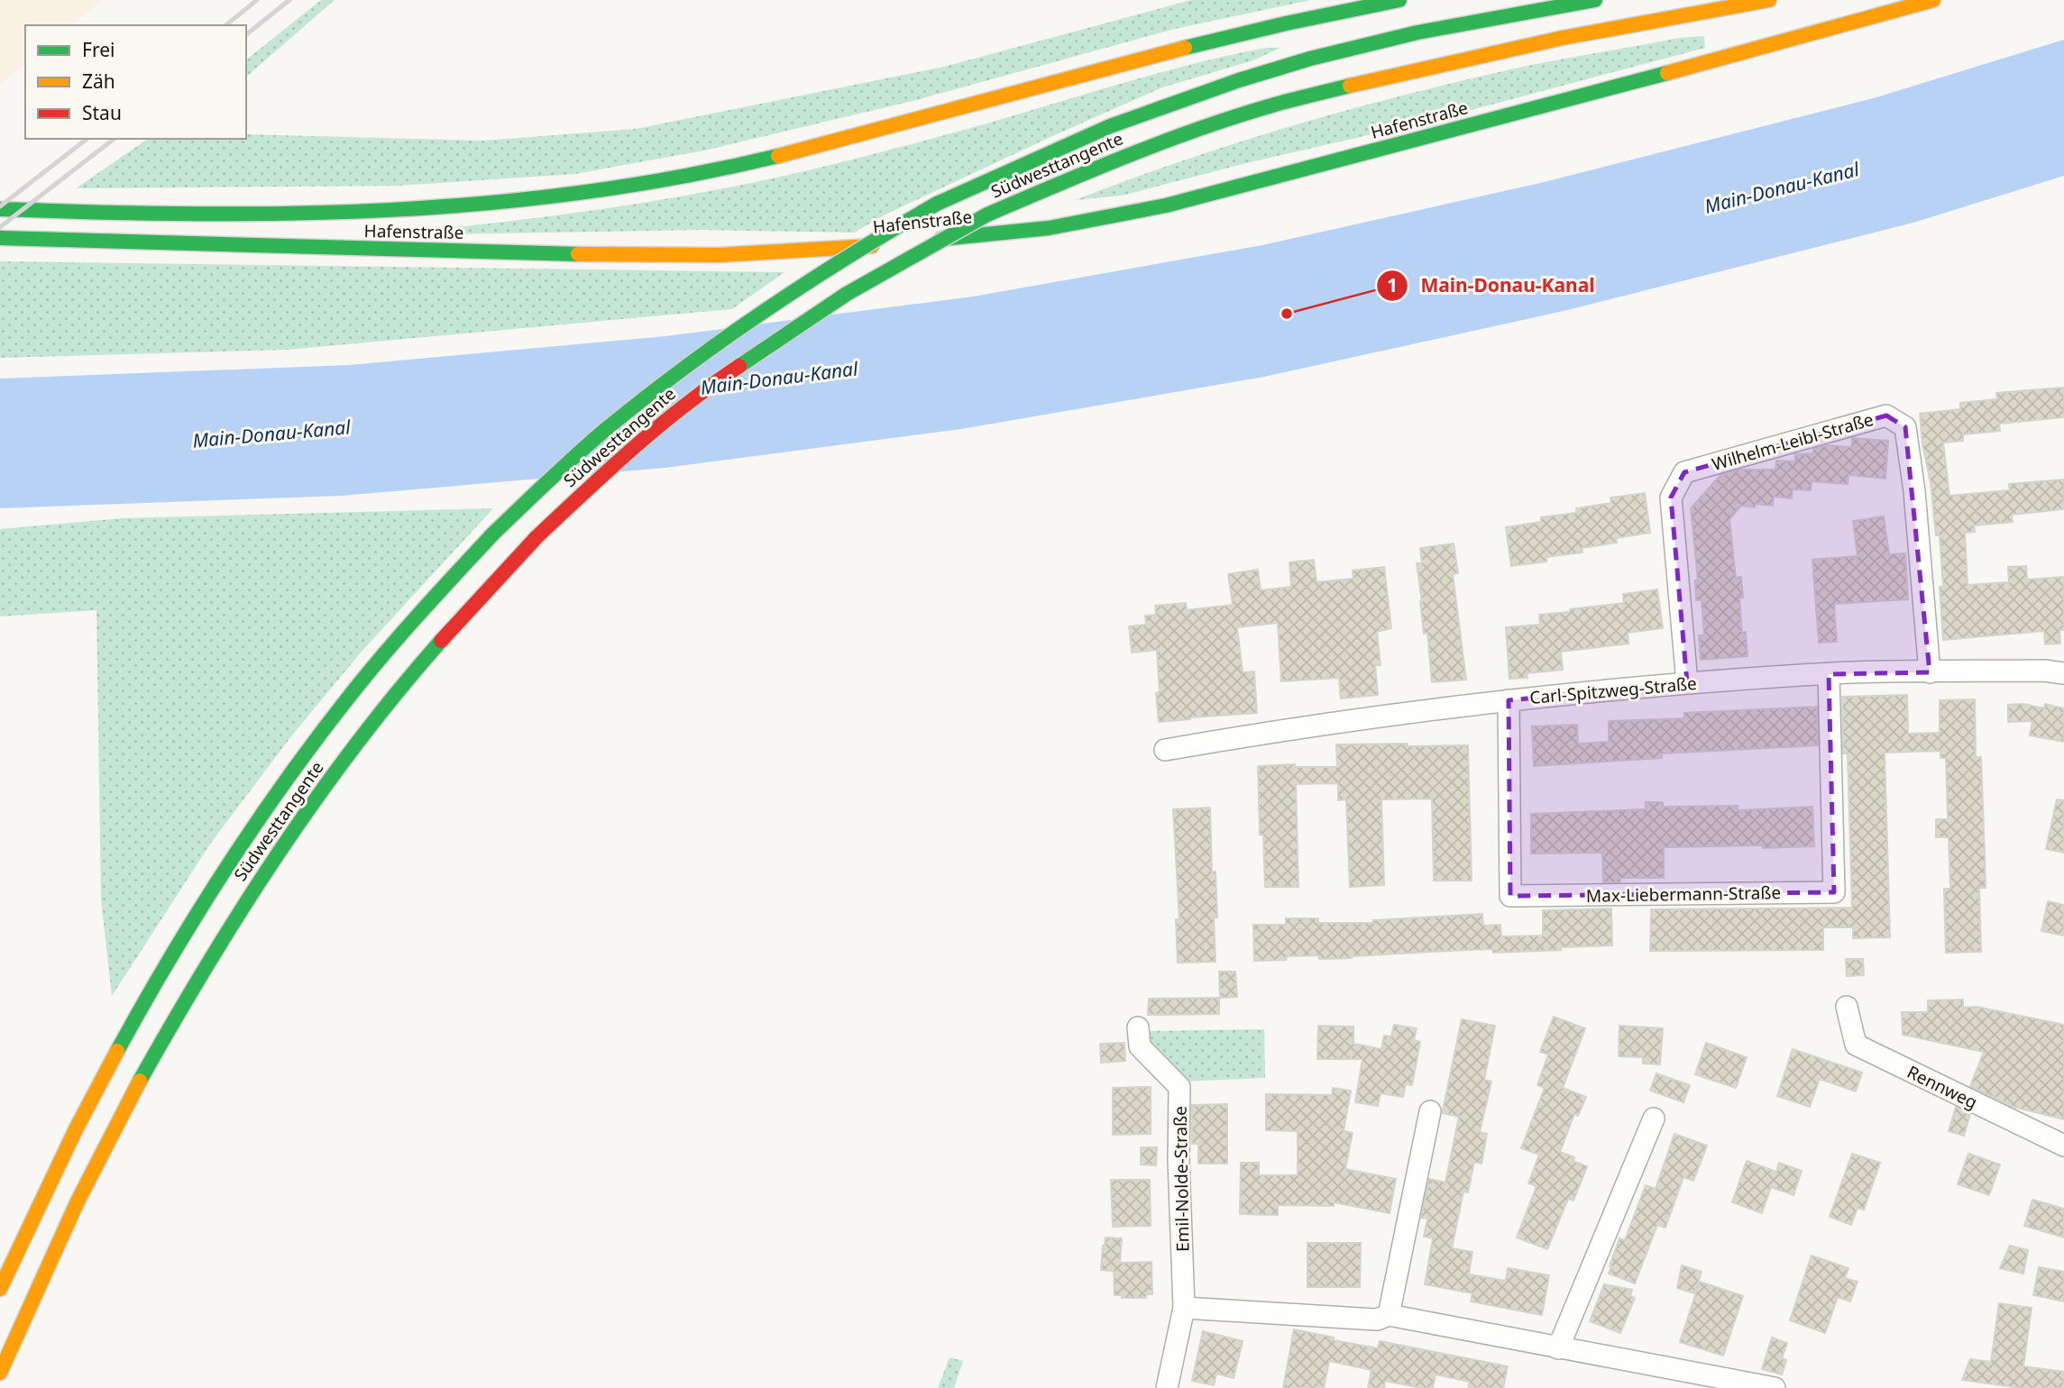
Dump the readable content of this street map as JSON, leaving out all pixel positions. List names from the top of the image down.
{
  "streets": {
    "highway": ["Hafenstraße", "Südwesttangente"],
    "street": [
      "Wilhelm-Leibl-Straße",
      "Carl-Spitzweg-Straße",
      "Max-Liebermann-Straße",
      "Rennweg",
      "Emil-Nolde-Straße"
    ]
  },
  "crossings": [
    ["Wilhelm-Leibl-Straße", "Carl-Spitzweg-Straße"],
    ["Carl-Spitzweg-Straße", "Max-Liebermann-Straße"]
  ],
  "water": ["Main-Donau-Kanal"],
  "places": ["Main-Donau-Kanal"],
  "legend": ["Frei", "Zäh", "Stau"]
}
